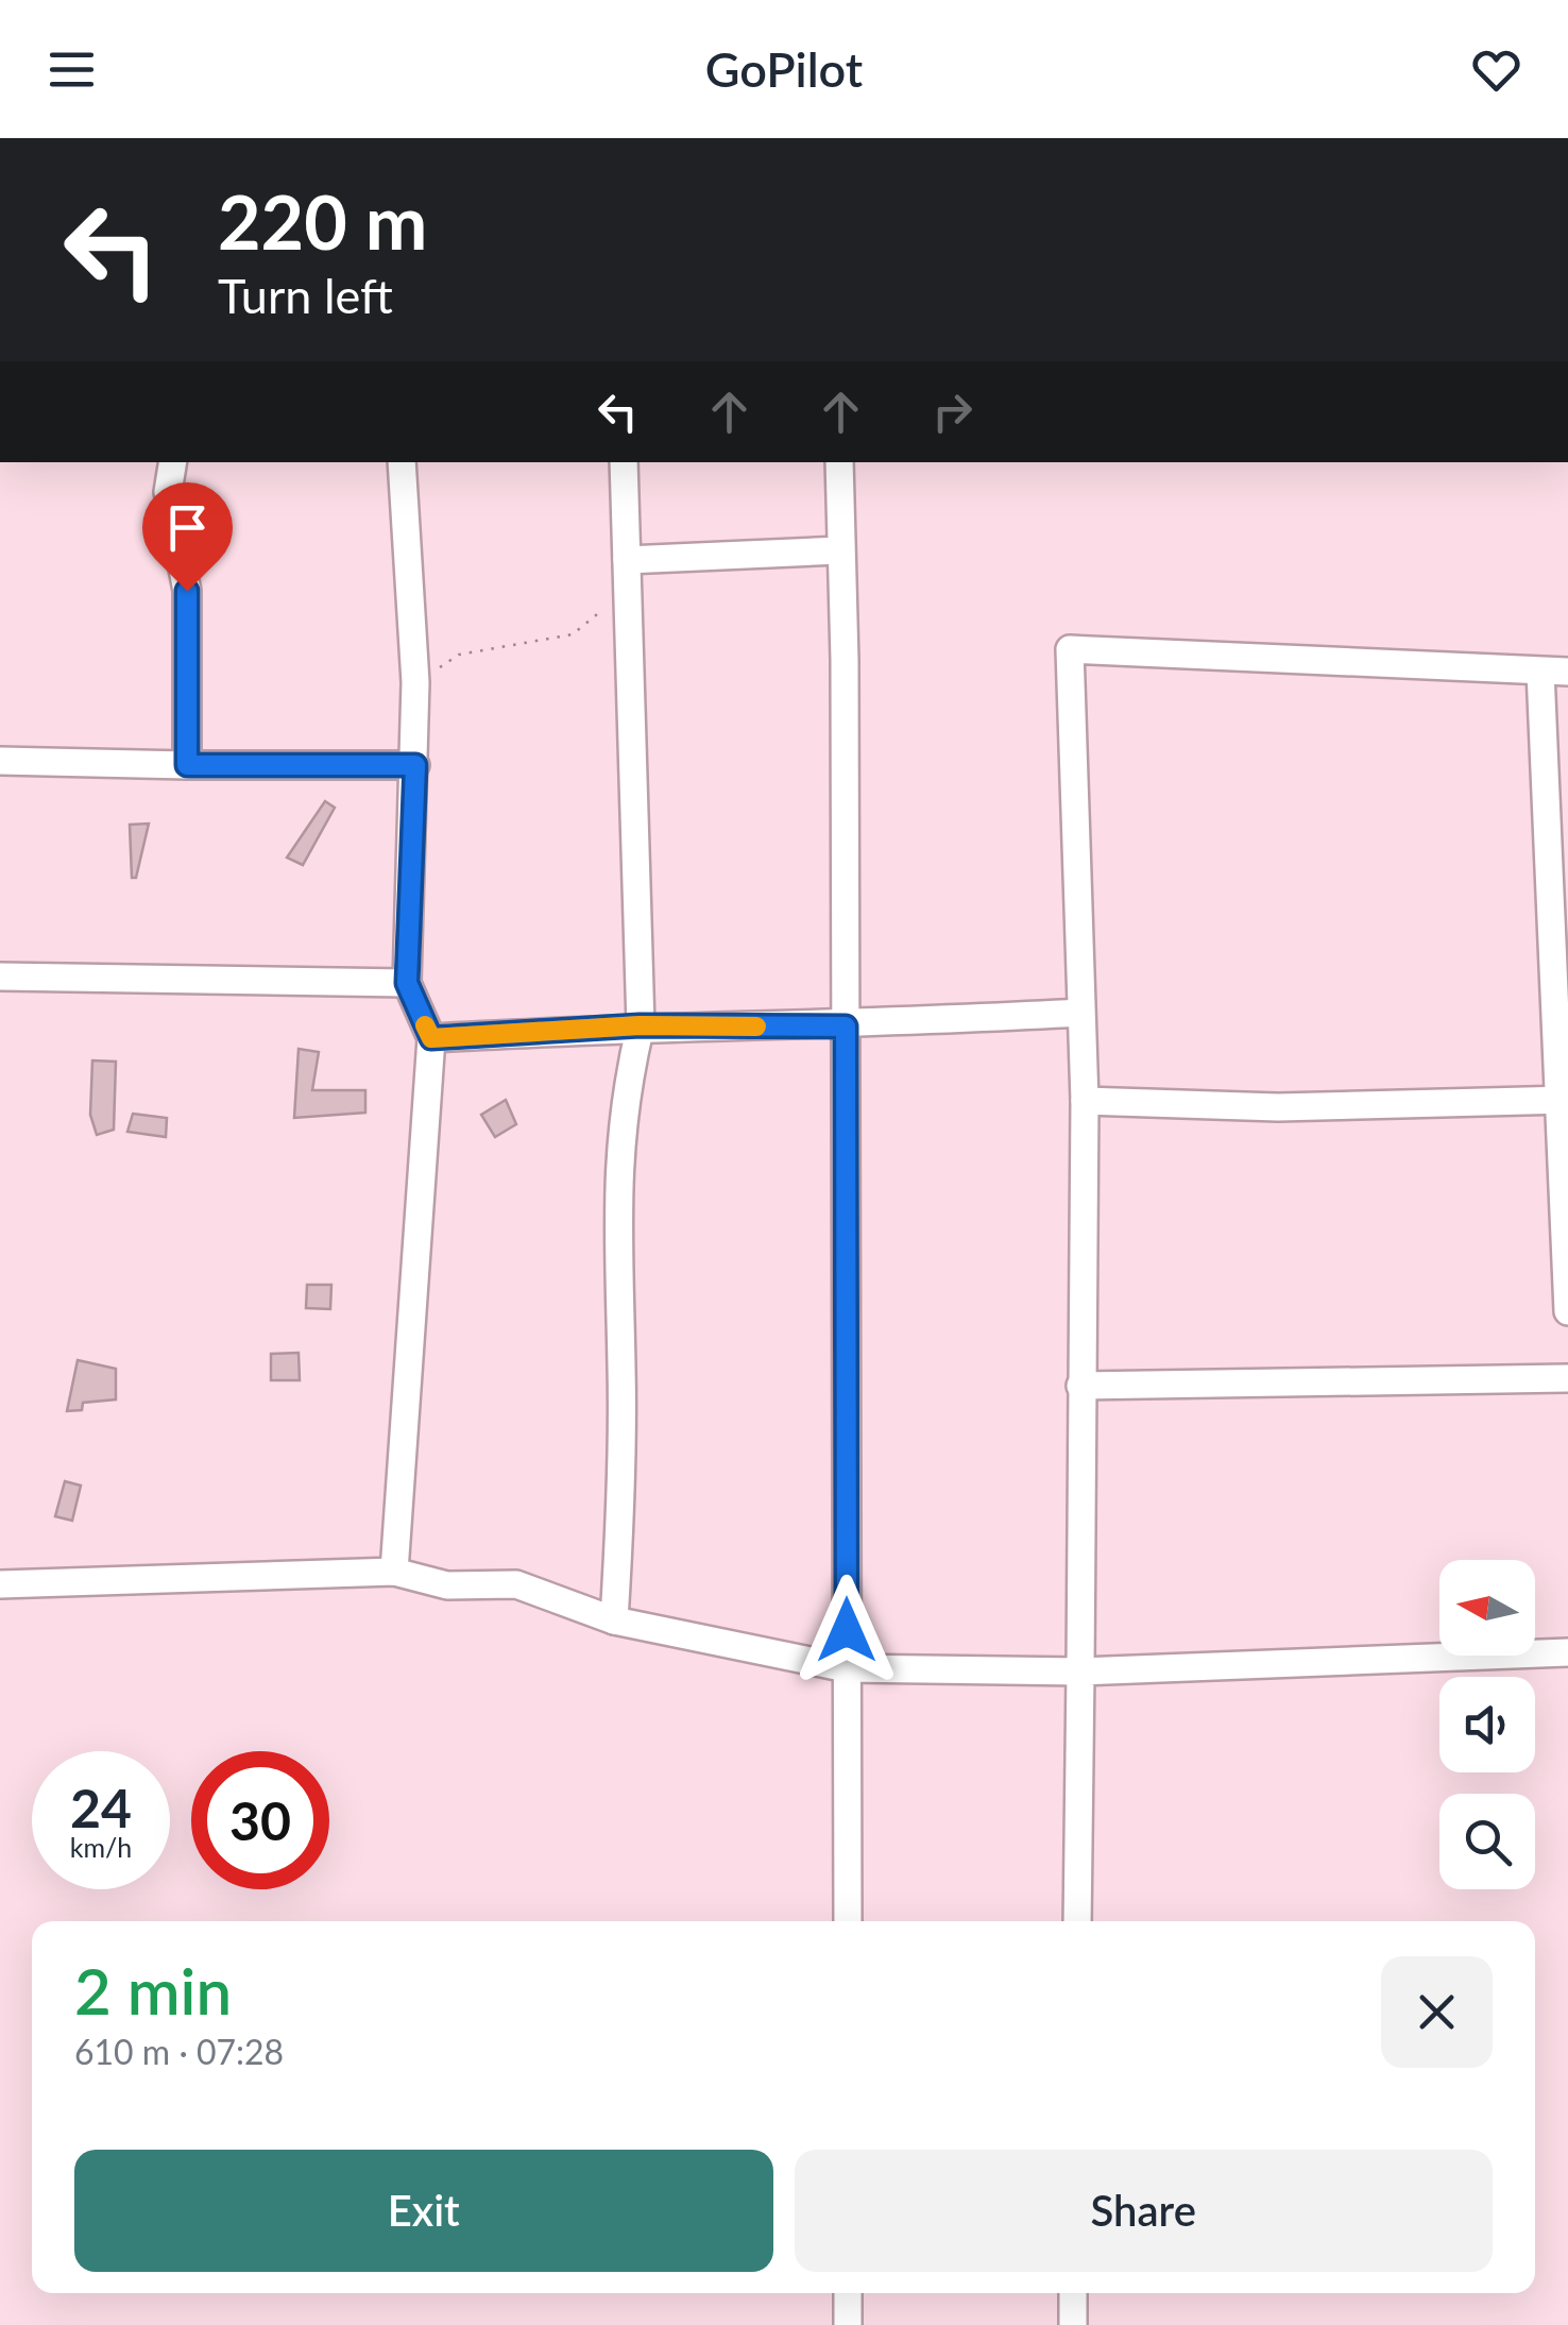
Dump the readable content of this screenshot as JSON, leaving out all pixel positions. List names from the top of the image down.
{
  "north": "left",
  "page": {
    "header": "GoPilot",
    "turn": ["220 m", "Turn left"],
    "speed": "24 km/h",
    "limit": "30",
    "heading": ["2 min", "610 m · 07:28"],
    "buttons": ["Exit", "Share"]
  }
}
